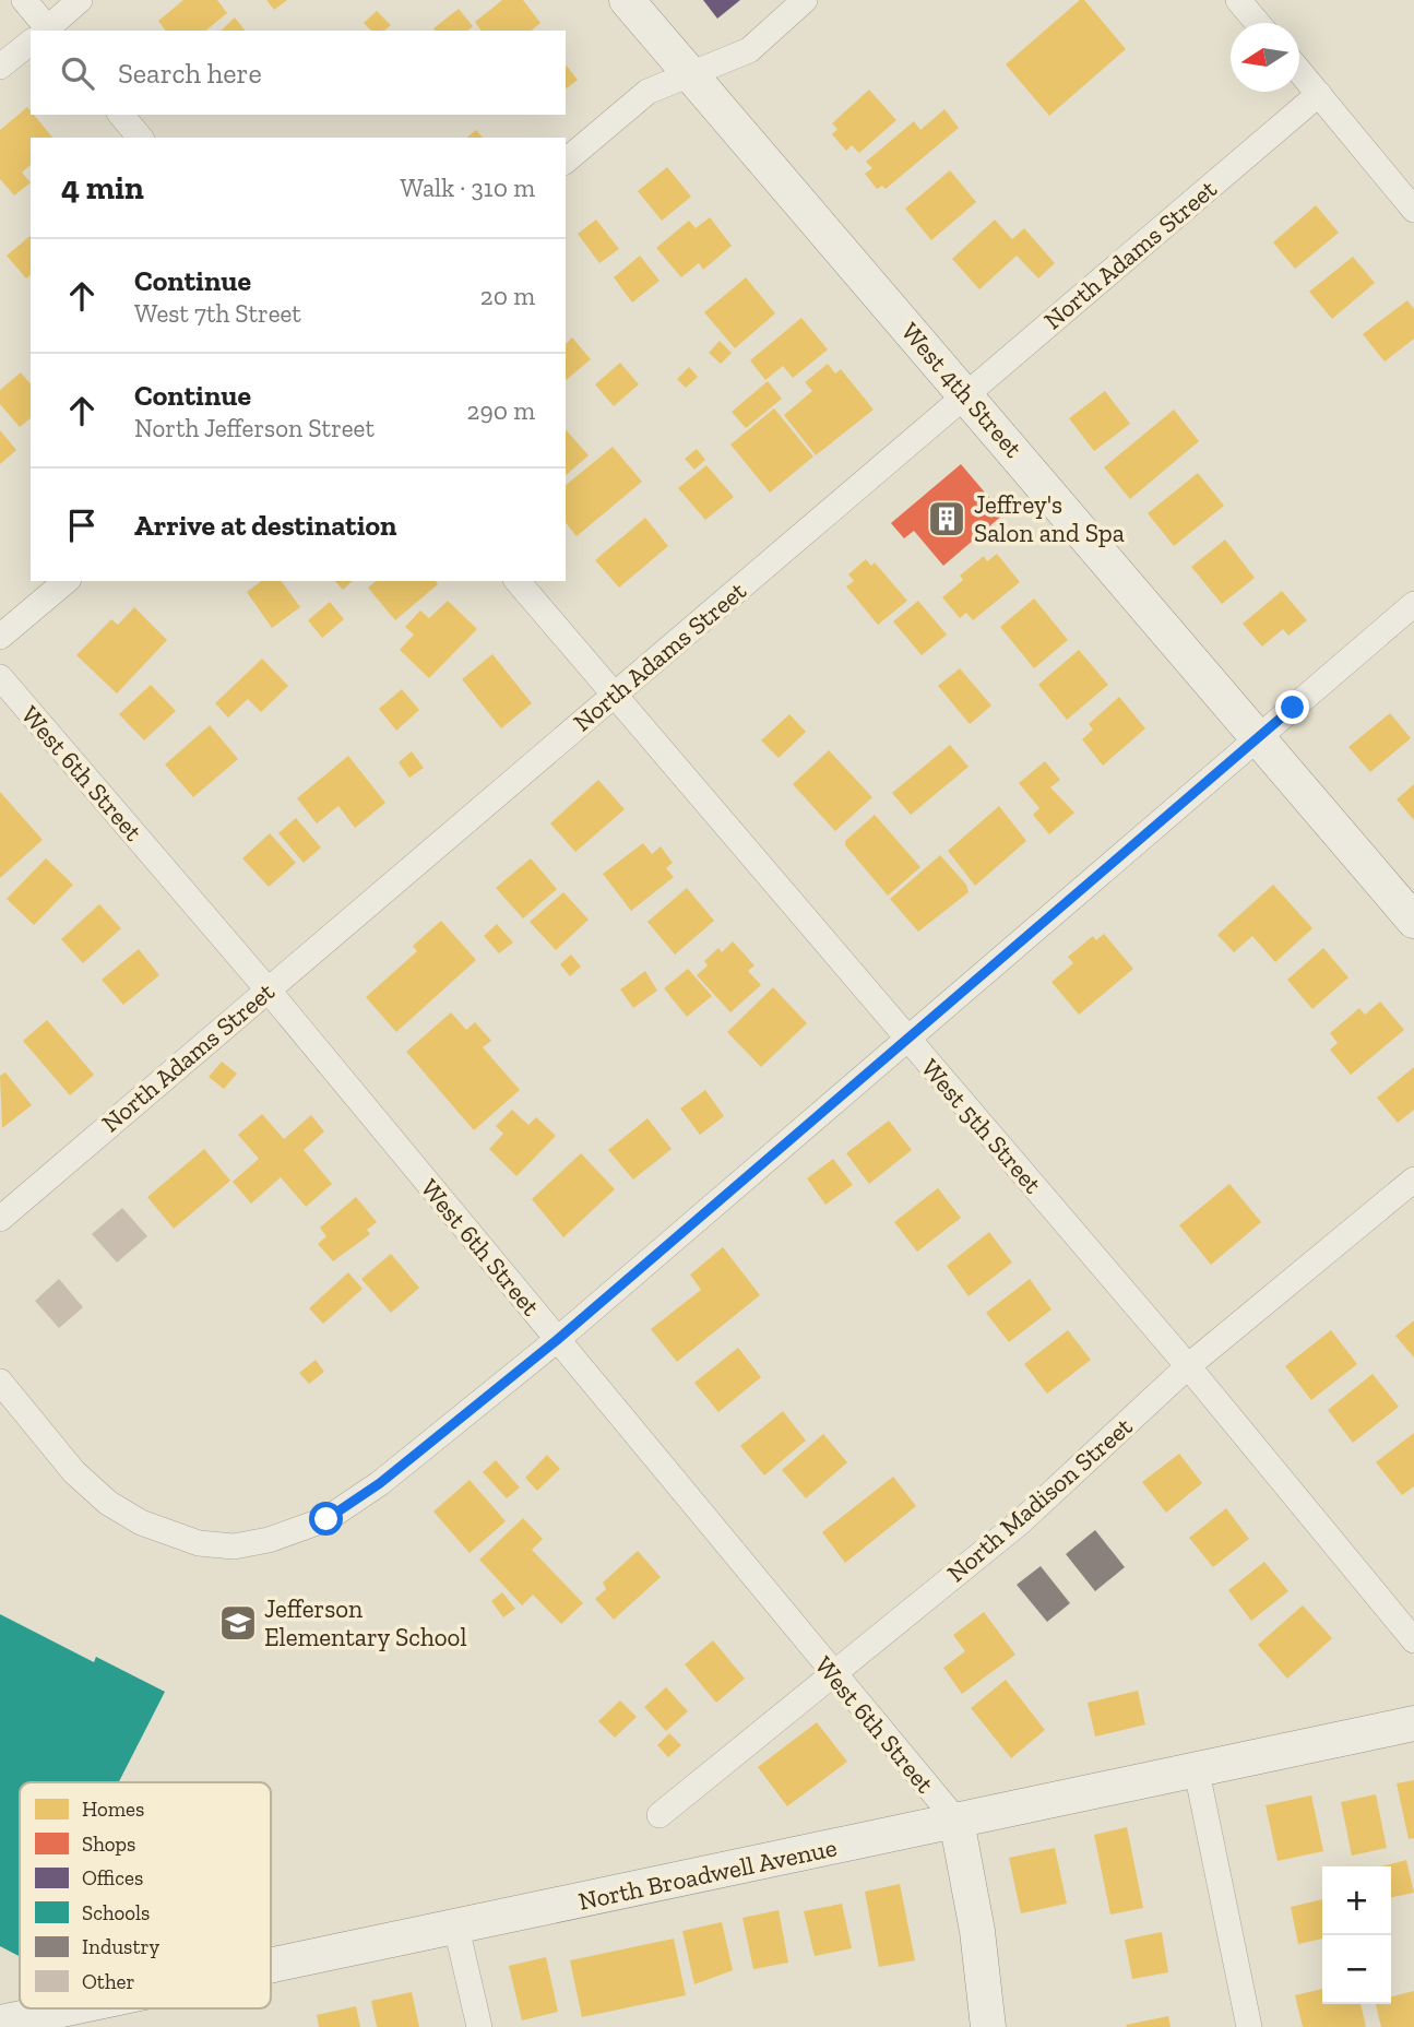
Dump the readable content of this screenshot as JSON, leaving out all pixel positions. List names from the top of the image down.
{
  "streets": {
    "main road": ["West 4th Street", "North Broadwell Avenue"],
    "street": [
      "North Adams Street",
      "West 6th Street",
      "West 5th Street",
      "North Madison Street"
    ]
  },
  "crossings": [
    ["North Adams Street", "West 4th Street"],
    ["North Adams Street", "West 6th Street"],
    ["North Adams Street", "West 5th Street"],
    ["West 6th Street", "North Madison Street"],
    ["West 6th Street", "North Broadwell Avenue"],
    ["West 5th Street", "North Madison Street"]
  ],
  "places": {
    "building": ["Jeffrey's Salon and Spa"],
    "school or university": ["Jefferson Elementary School"]
  },
  "legend": [
    "Homes",
    "Shops",
    "Offices",
    "Schools",
    "Industry",
    "Other"
  ],
  "north": "left",
  "page": {
    "search": "Search here",
    "heading": ["4 min", "Walk · 310 m"],
    "list": [
      ["Continue", "West 7th Street", "20 m"],
      ["Continue", "North Jefferson Street", "290 m"],
      "Arrive at destination"
    ],
    "map_buttons": ["+", "−"]
  }
}
